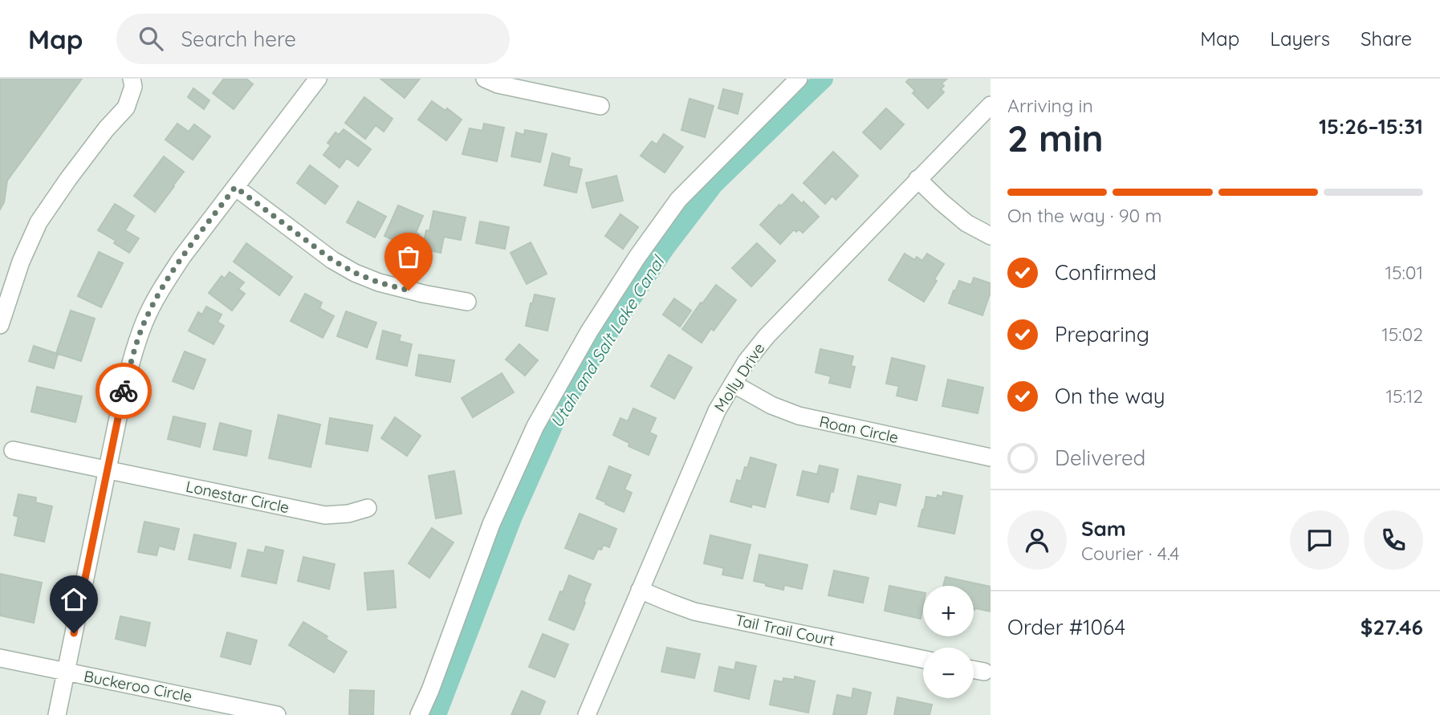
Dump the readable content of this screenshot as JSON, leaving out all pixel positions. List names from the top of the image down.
{
  "streets": {
    "street": [
      "Molly Drive",
      "Roan Circle",
      "Lonestar Circle",
      "Tail Trail Court",
      "Buckeroo Circle"
    ]
  },
  "crossings": [
    ["Molly Drive", "Roan Circle"],
    ["Molly Drive", "Tail Trail Court"]
  ],
  "water": ["Utah and Salt Lake Canal"],
  "page": {
    "header": "Map",
    "search": "Search here",
    "nav": ["Map", "Layers", "Share"],
    "heading": ["2 min", "Arriving in", "15:26–15:31"],
    "panel": [
      "Sam",
      "Courier · 4.4",
      "Order #1064",
      "$27.46"
    ],
    "bar": "On the way · 90 m",
    "list": [
      ["Confirmed", "15:01"],
      ["Preparing", "15:02"],
      ["On the way", "15:12"],
      "Delivered"
    ],
    "map_buttons": ["+", "−"]
  }
}
